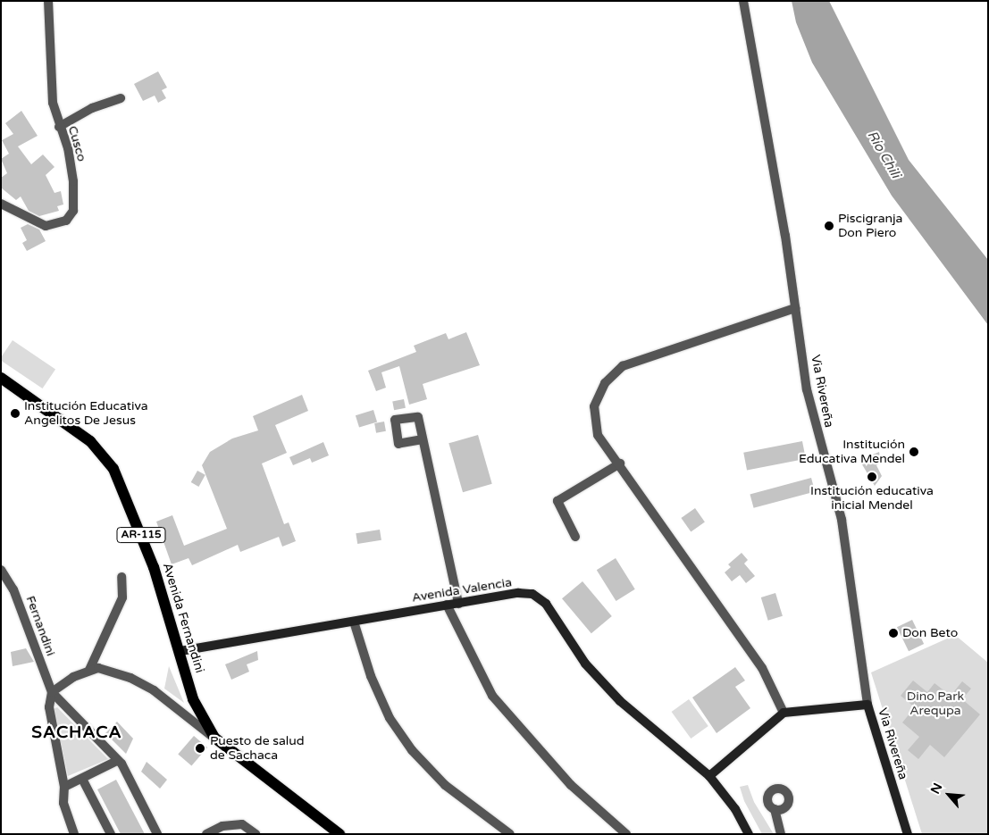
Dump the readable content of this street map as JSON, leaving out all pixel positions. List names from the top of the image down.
{
  "streets": {
    "main road": ["AR-115", "Avenida Fernandini"],
    "street": [
      "Cusco",
      "Via Rivereña",
      "Avenida Valencia",
      "Fernandini"
    ]
  },
  "crossings": [
    ["Avenida Valencia", "Avenida Fernandini"]
  ],
  "districts": ["SACHACA"],
  "water": ["Río Chili"],
  "parks": ["Dino Park Arequpa"],
  "places": [
    "Piscigranja Don Piero",
    "Institución Educativa Angelitos De Jesus",
    "Institución Educativa Mendel",
    "Institución educativa inicial Mendel",
    "Don Beto",
    "Puesto de salud de Sachaca"
  ],
  "north": "top left"
}
